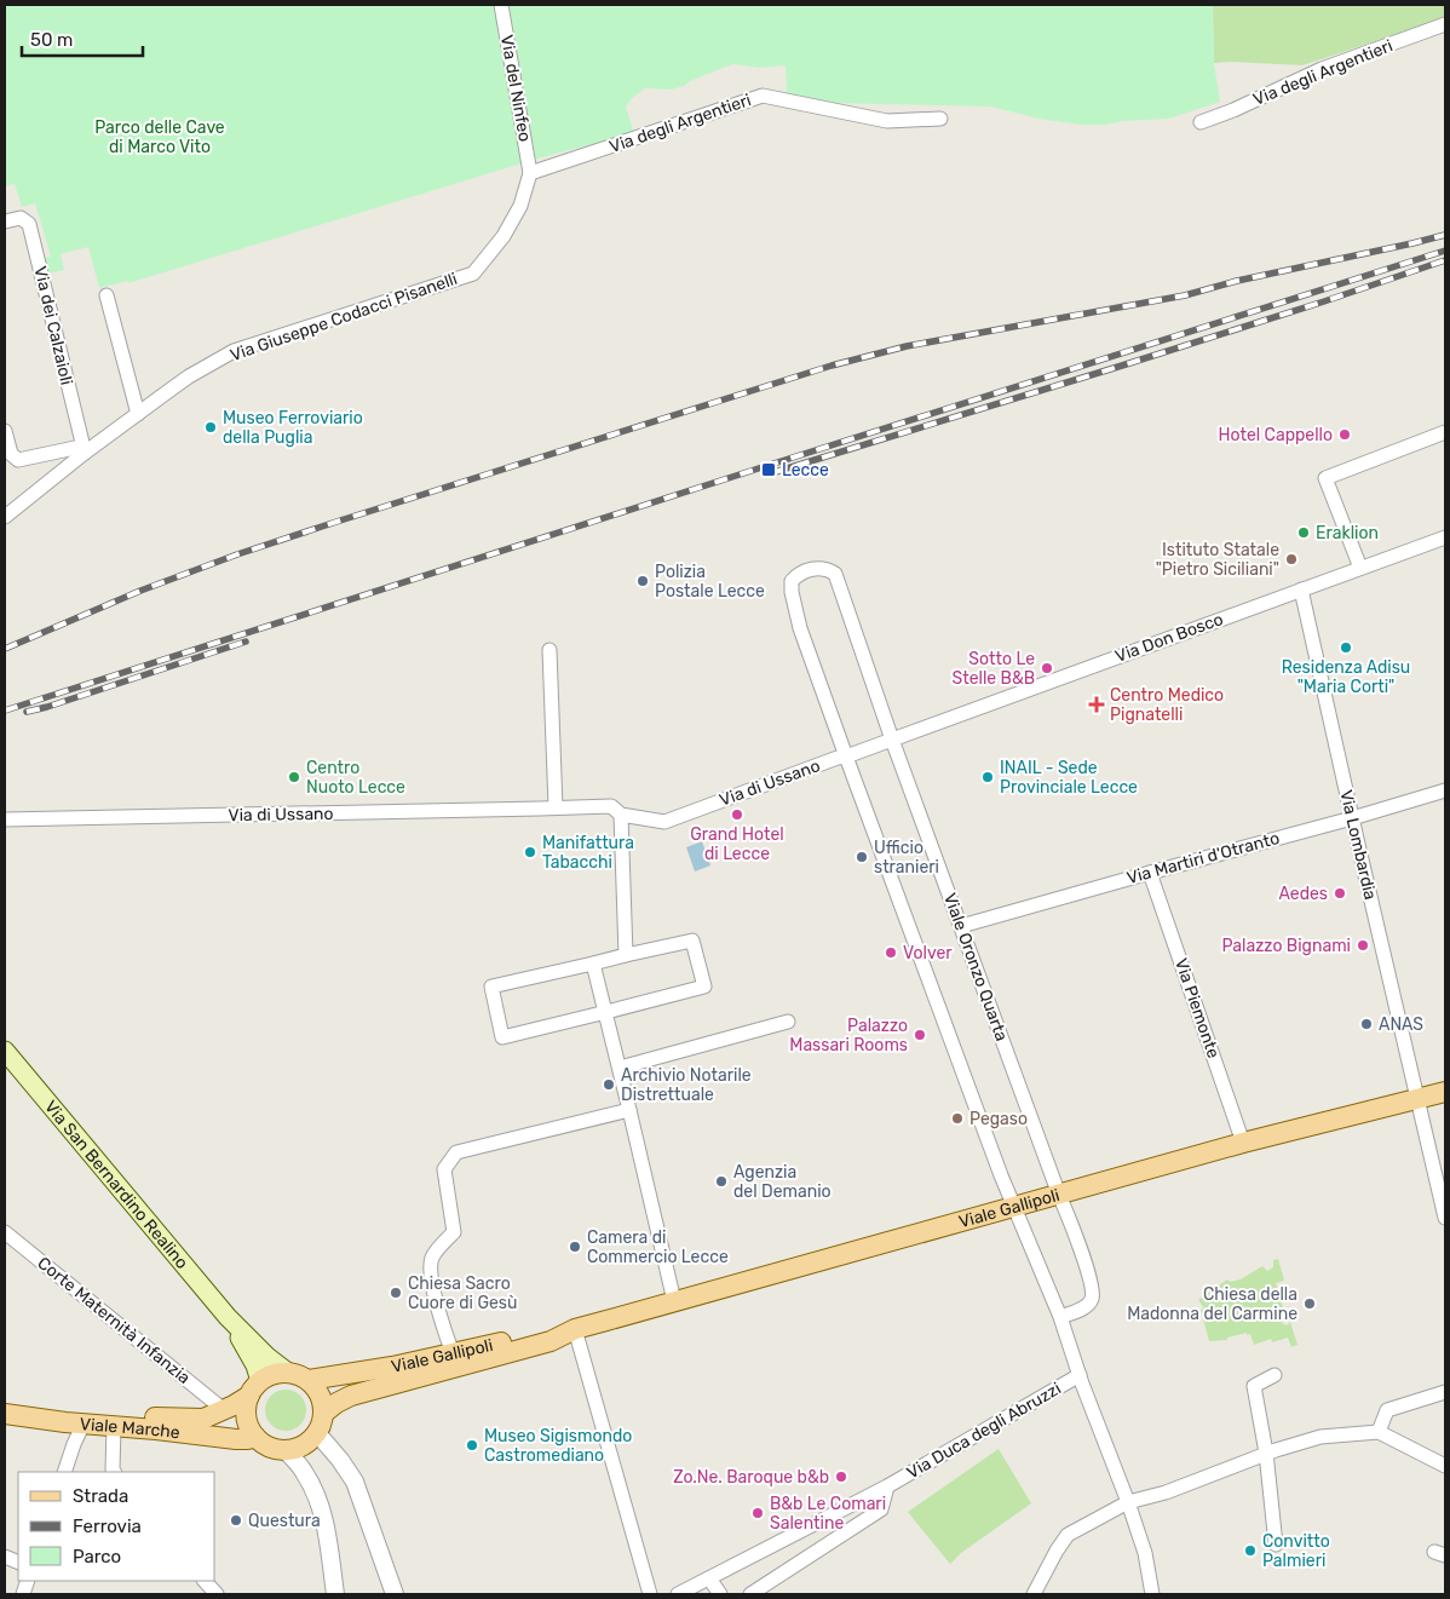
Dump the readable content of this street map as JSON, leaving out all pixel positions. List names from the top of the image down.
{
  "streets": {
    "main road": ["Via San Bernardino Realino", "Viale Gallipoli", "Viale Marche"],
    "street": [
      "Via degli Argentieri",
      "Via del Ninfeo",
      "Via Giuseppe Codacci Pisanelli",
      "Via dei Calzaioli",
      "Via Don Bosco",
      "Via di Ussano",
      "Via Lombardia",
      "Via Martiri d'Otranto",
      "Viale Oronzo Quarta",
      "Via Piemonte",
      "Corte Maternità Infanzia",
      "Via Duca degli Abruzzi"
    ]
  },
  "crossings": [
    ["Via degli Argentieri", "Via del Ninfeo"],
    ["Via degli Argentieri", "Via Giuseppe Codacci Pisanelli"],
    ["Via del Ninfeo", "Via Giuseppe Codacci Pisanelli"],
    ["Via Giuseppe Codacci Pisanelli", "Via dei Calzaioli"],
    ["Via Don Bosco", "Via Lombardia"],
    ["Via Don Bosco", "Viale Oronzo Quarta"],
    ["Via di Ussano", "Viale Oronzo Quarta"],
    ["Via Lombardia", "Via Martiri d'Otranto"],
    ["Via Lombardia", "Viale Gallipoli"],
    ["Via Martiri d'Otranto", "Viale Oronzo Quarta"],
    ["Via Martiri d'Otranto", "Via Piemonte"],
    ["Viale Oronzo Quarta", "Viale Gallipoli"],
    ["Via Piemonte", "Viale Gallipoli"],
    ["Via San Bernardino Realino", "Viale Gallipoli"],
    ["Via San Bernardino Realino", "Viale Marche"],
    ["Viale Gallipoli", "Viale Marche"],
    ["Corte Maternità Infanzia", "Viale Marche"]
  ],
  "parks": ["Parco delle Cave di Marco Vito"],
  "places": {
    "other": [
      "Museo Ferroviario della Puglia",
      "Hotel Cappello",
      "Eraklion",
      "Istituto Statale \"Pietro Siciliani\"",
      "Polizia Postale Lecce",
      "Residenza Adisu \"Maria Corti\"",
      "Sotto Le Stelle B&B",
      "Centro Nuoto Lecce",
      "INAIL - Sede Provinciale Lecce",
      "Grand Hotel di Lecce",
      "Manifattura Tabacchi",
      "Ufficio stranieri",
      "Aedes",
      "Palazzo Bignami",
      "Volver",
      "ANAS",
      "Palazzo Massari Rooms",
      "Archivio Notarile Distrettuale",
      "Pegaso",
      "Agenzia del Demanio",
      "Camera di Commercio Lecce",
      "Chiesa Sacro Cuore di Gesù",
      "Chiesa della Madonna del Carmine",
      "Museo Sigismondo Castromediano",
      "Zo.Ne. Baroque b&b",
      "B&b Le Comari Salentine",
      "Questura",
      "Convitto Palmieri"
    ],
    "transit": ["Lecce"],
    "health": ["Centro Medico Pignatelli"]
  },
  "legend": ["Strada", "Ferrovia", "Parco"],
  "scale_bar": "50 m"
}
